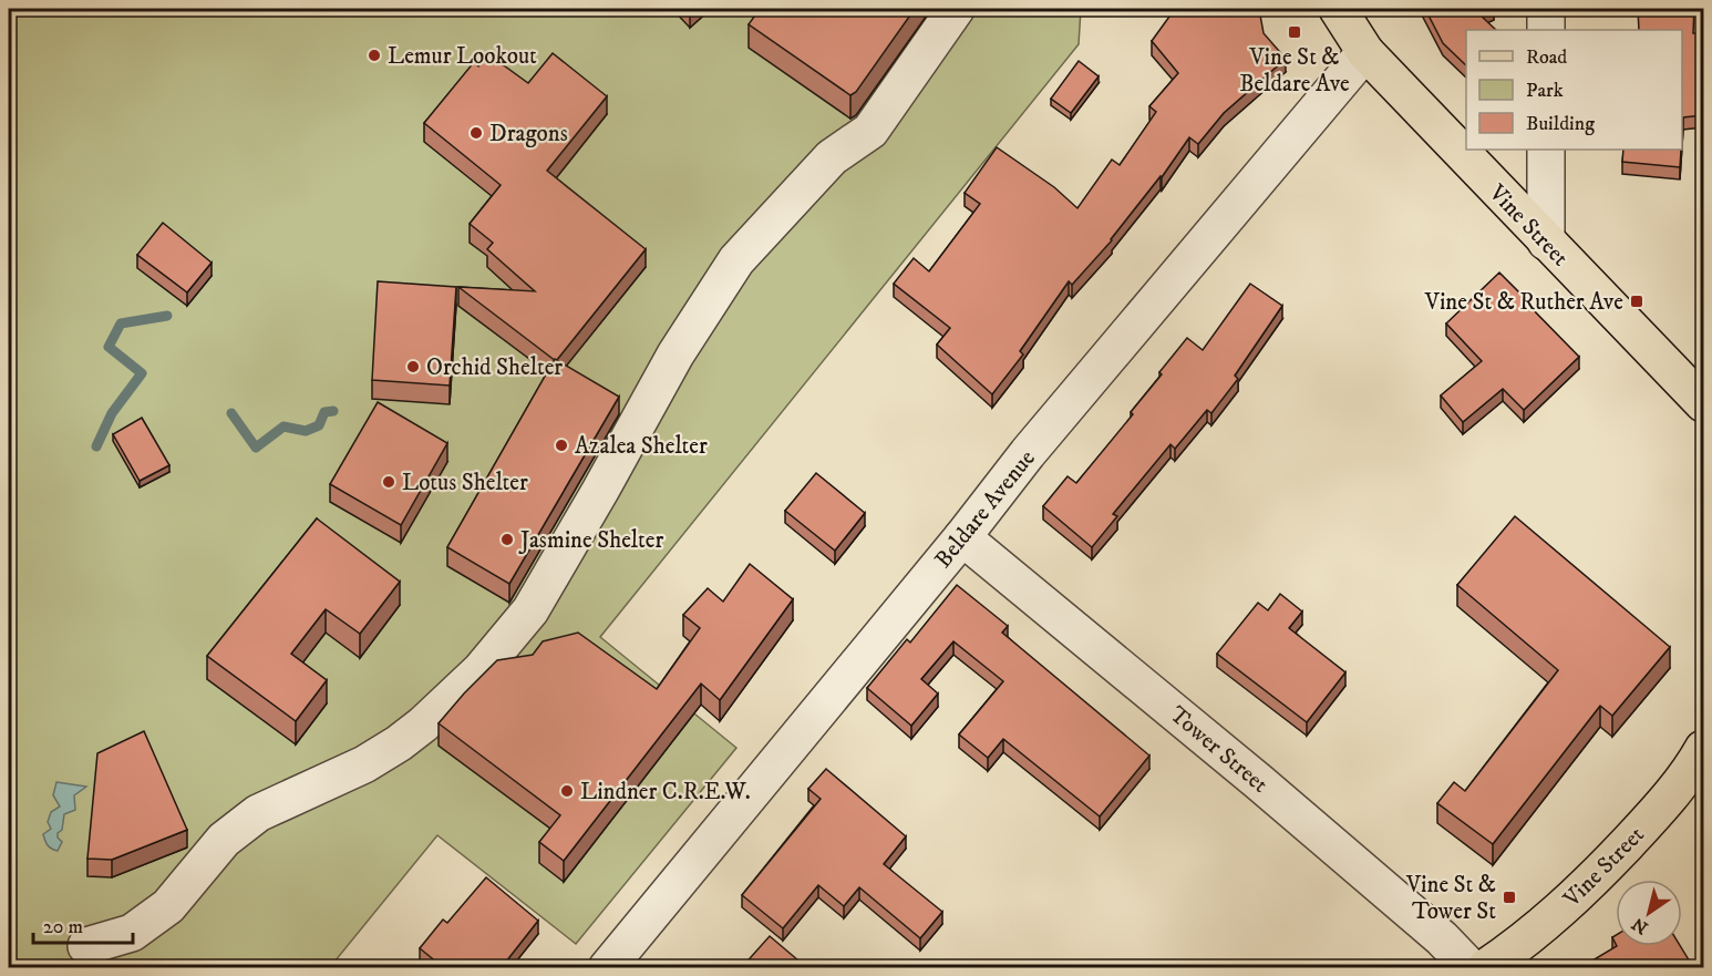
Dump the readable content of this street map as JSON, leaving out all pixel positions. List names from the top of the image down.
{
  "streets": {
    "main road": ["Vine Street"],
    "street": ["Beldare Avenue", "Tower Street"]
  },
  "crossings": [
    ["Vine Street", "Beldare Avenue"],
    ["Beldare Avenue", "Tower Street"]
  ],
  "places": {
    "transit": ["Vine St & Beldare Ave", "Vine St & Ruther Ave", "Vine St & Tower St"],
    "other": [
      "Lemur Lookout",
      "Dragons",
      "Orchid Shelter",
      "Azalea Shelter",
      "Lotus Shelter",
      "Jasmine Shelter",
      "Lindner C.R.E.W."
    ]
  },
  "legend": ["Road", "Park", "Building"],
  "scale_bar": "20 m",
  "north": "bottom left"
}
